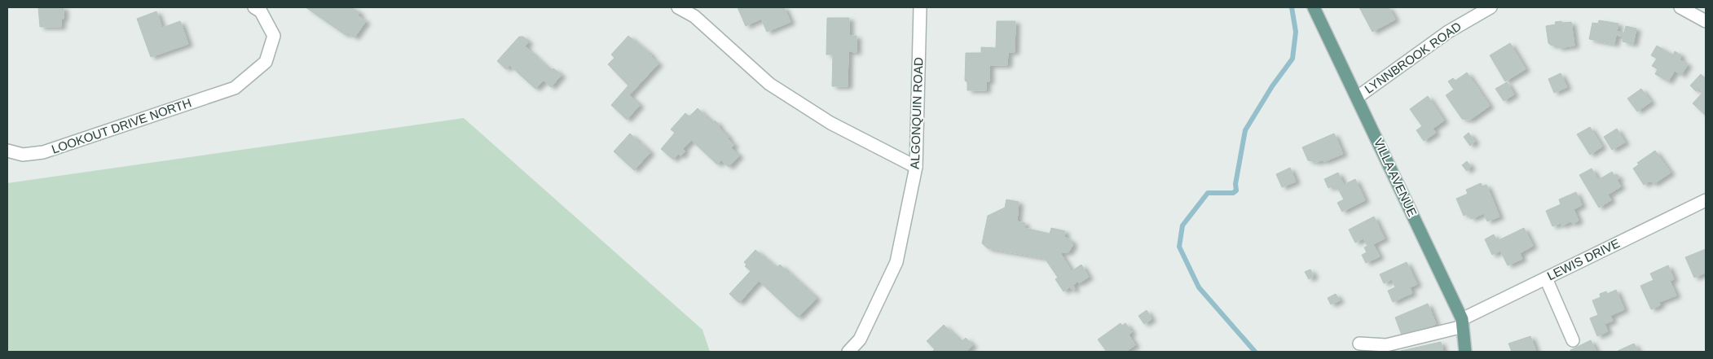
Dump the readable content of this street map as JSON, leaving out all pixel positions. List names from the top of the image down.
{
  "streets": {
    "main road": ["VILLA AVENUE"],
    "street": [
      "LYNNBROOK ROAD",
      "ALGONQUIN ROAD",
      "LOOKOUT DRIVE NORTH",
      "LEWIS DRIVE"
    ]
  },
  "crossings": [
    ["LYNNBROOK ROAD", "VILLA AVENUE"],
    ["VILLA AVENUE", "LEWIS DRIVE"]
  ]
}
